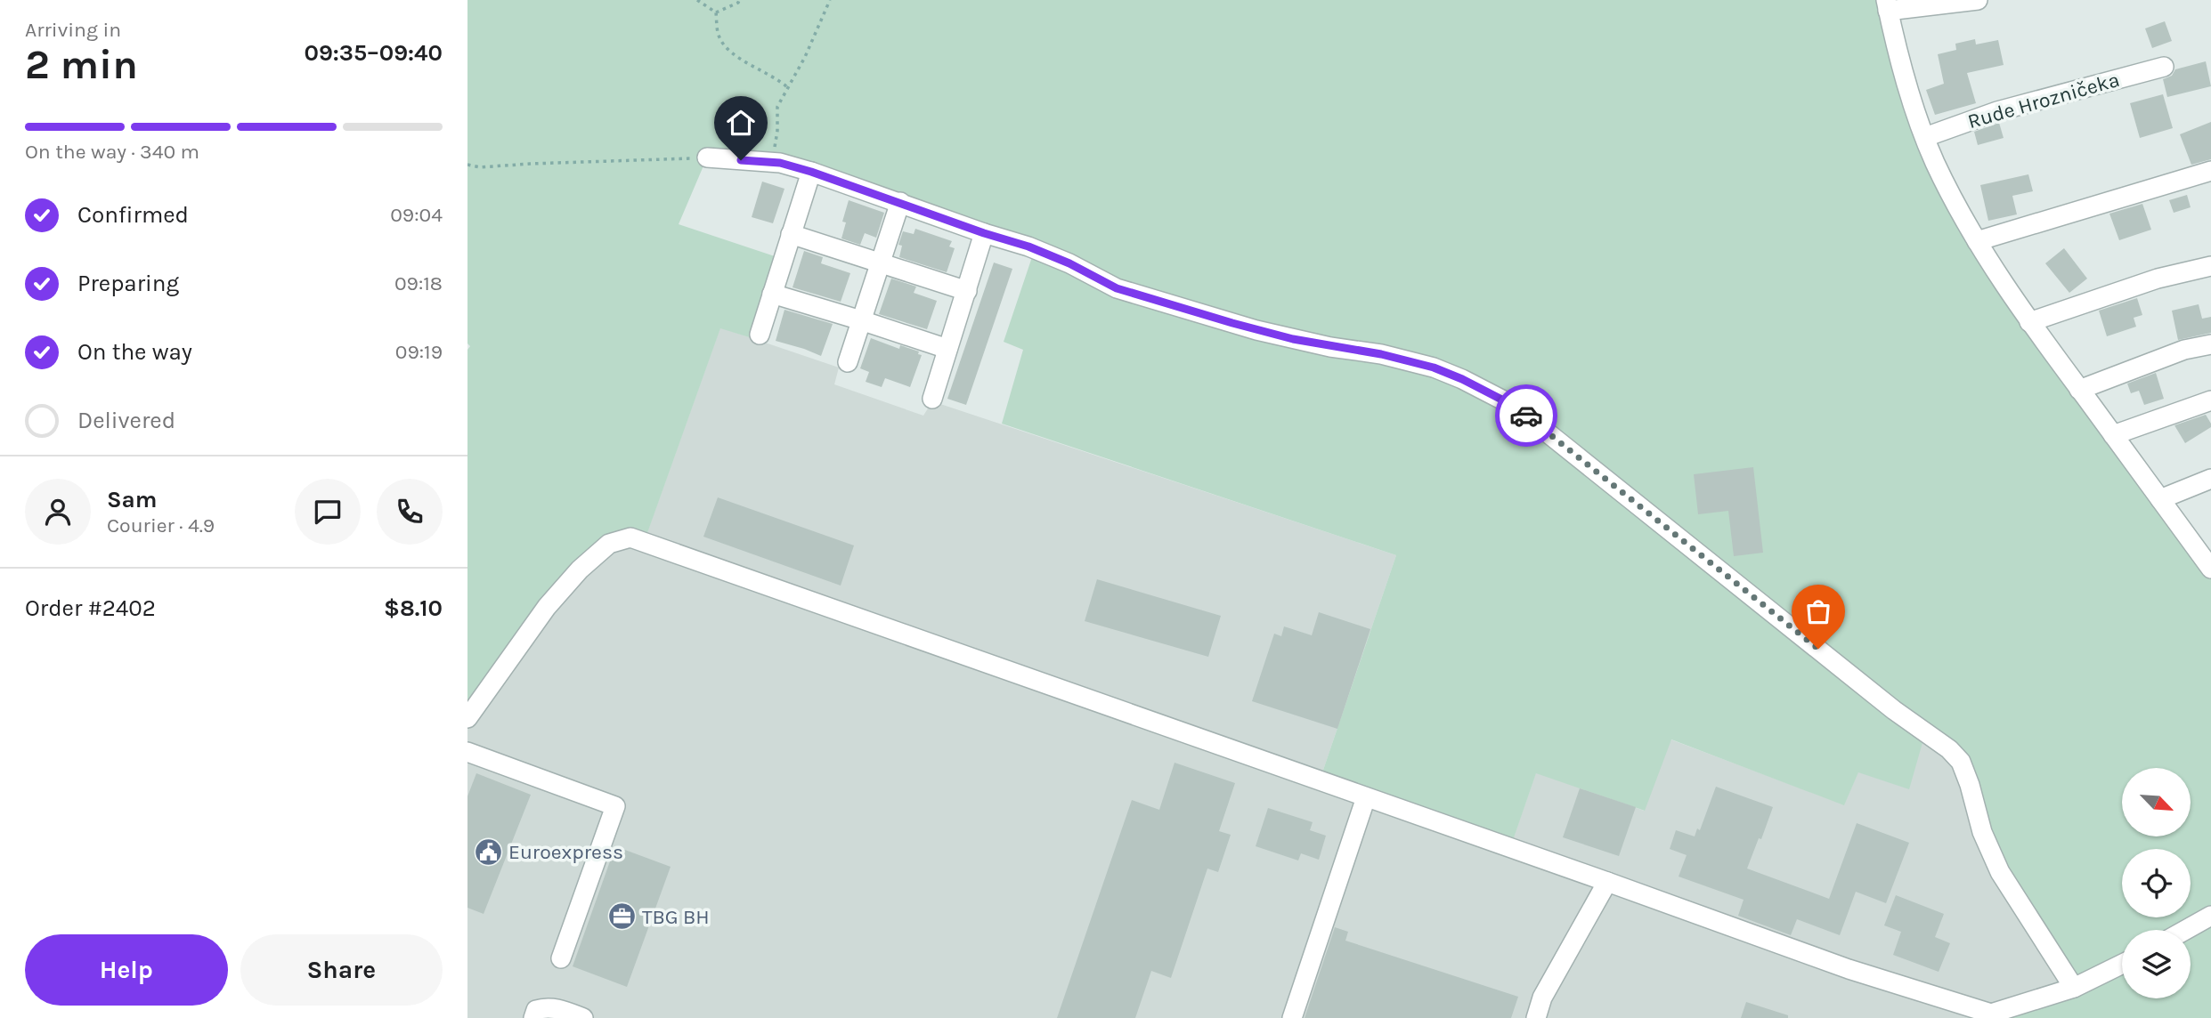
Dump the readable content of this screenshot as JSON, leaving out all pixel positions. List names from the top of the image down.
{
  "streets": {
    "street": ["Rude Hrozničeka"]
  },
  "places": {
    "public building": ["Euroexpress"],
    "office": ["TBG BH"]
  },
  "north": "bottom right",
  "page": {
    "heading": ["2 min", "Arriving in", "09:35–09:40"],
    "panel": [
      "Sam",
      "Courier · 4.9",
      "Order #2402",
      "$8.10"
    ],
    "bar": "On the way · 340 m",
    "list": [
      ["Confirmed", "09:04"],
      ["Preparing", "09:18"],
      ["On the way", "09:19"],
      "Delivered"
    ],
    "buttons": ["Help", "Share"]
  }
}
